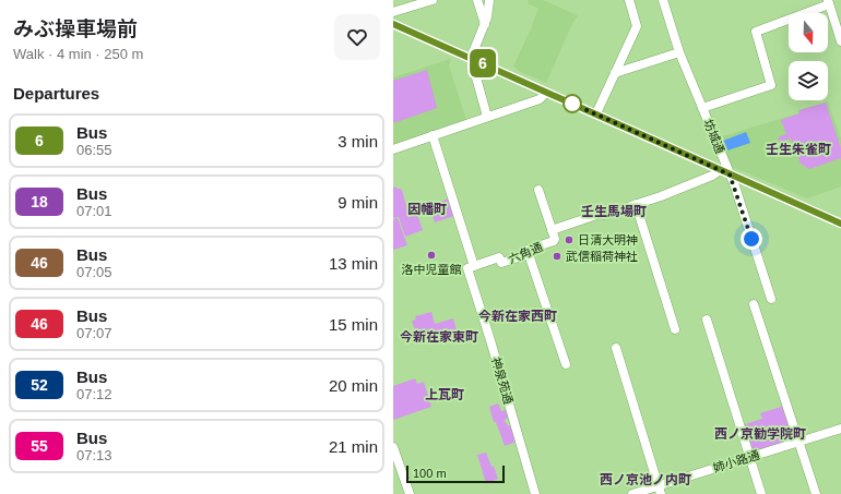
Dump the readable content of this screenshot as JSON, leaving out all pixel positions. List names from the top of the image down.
{
  "streets": {
    "street": [
      "坊城通",
      "六角通",
      "神泉苑通",
      "姉小路通"
    ]
  },
  "crossings": [
    ["六角通", "神泉苑通"]
  ],
  "districts": [
    "壬生朱雀町",
    "因幡町",
    "壬生馬場町",
    "今新在家西町",
    "今新在家東町",
    "上瓦町",
    "西ノ京勧学院町",
    "西ノ京池ノ内町"
  ],
  "places": ["日清大明神", "洛中児童館", "武信稲荷神社"],
  "lines": ["bus line 6"],
  "scale_bar": "100 m",
  "north": "bottom",
  "page": {
    "heading": [
      ["みぶ操車場前", "Walk · 4 min · 250 m"],
      "Departures"
    ],
    "on_map": "6",
    "list": [
      {
        "mark": "6",
        "name": "Bus",
        "note": "06:55",
        "value": "3 min"
      },
      {
        "mark": "18",
        "name": "Bus",
        "note": "07:01",
        "value": "9 min"
      },
      {
        "mark": "46",
        "name": "Bus",
        "note": "07:05",
        "value": "13 min"
      },
      {
        "mark": "46",
        "name": "Bus",
        "note": "07:07",
        "value": "15 min"
      },
      {
        "mark": "52",
        "name": "Bus",
        "note": "07:12",
        "value": "20 min"
      },
      {
        "mark": "55",
        "name": "Bus",
        "note": "07:13",
        "value": "21 min"
      }
    ],
    "scale": "100 m"
  }
}
